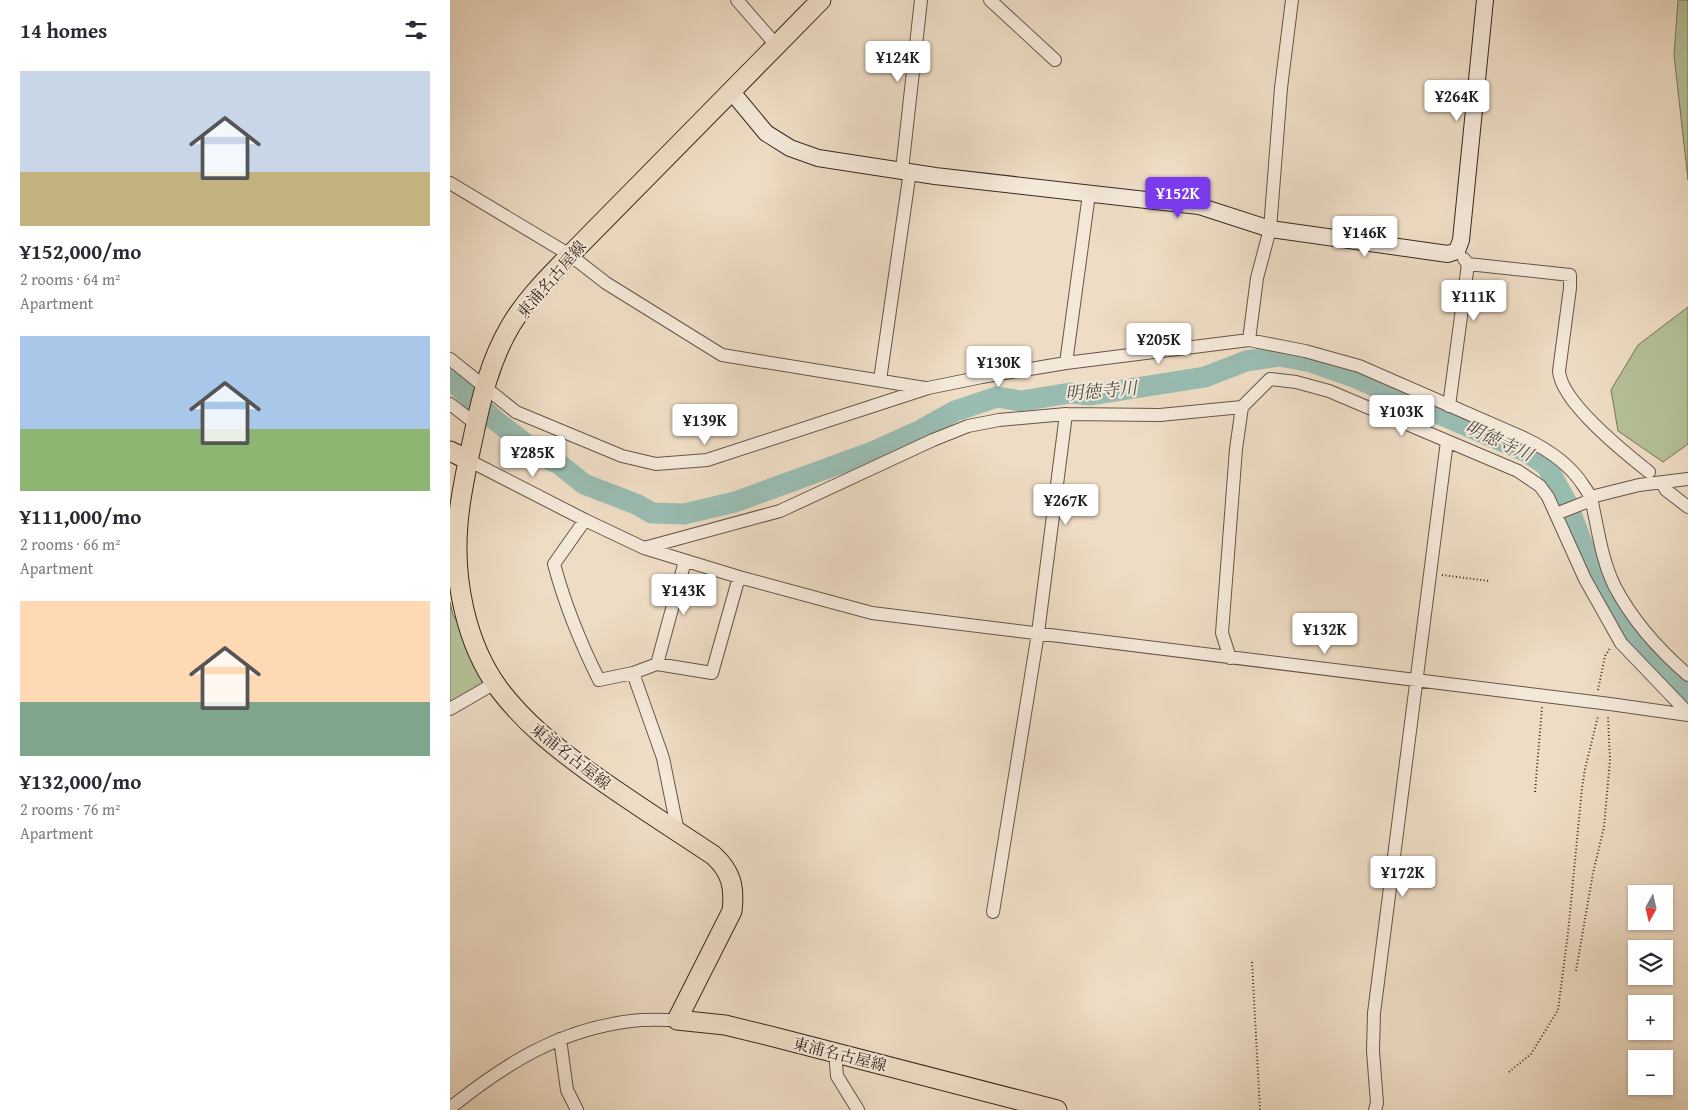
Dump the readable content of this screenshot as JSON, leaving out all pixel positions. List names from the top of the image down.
{
  "streets": {
    "main road": ["東浦名古屋線"]
  },
  "water": ["明徳寺川"],
  "north": "bottom",
  "page": {
    "heading": "14 homes",
    "price": [
      "¥124K",
      "¥264K",
      "¥152K",
      "¥146K",
      "¥111K",
      "¥205K",
      "¥130K",
      "¥103K",
      "¥139K",
      "¥285K",
      "¥267K",
      "¥143K",
      "¥132K",
      "¥172K"
    ],
    "list": [
      {
        "name": "¥152,000/mo",
        "note": "2 rooms · 64 m² · Apartment"
      },
      {
        "name": "¥111,000/mo",
        "note": "2 rooms · 66 m² · Apartment"
      },
      {
        "name": "¥132,000/mo",
        "note": "2 rooms · 76 m² · Apartment"
      }
    ],
    "map_buttons": ["+", "−"]
  }
}
